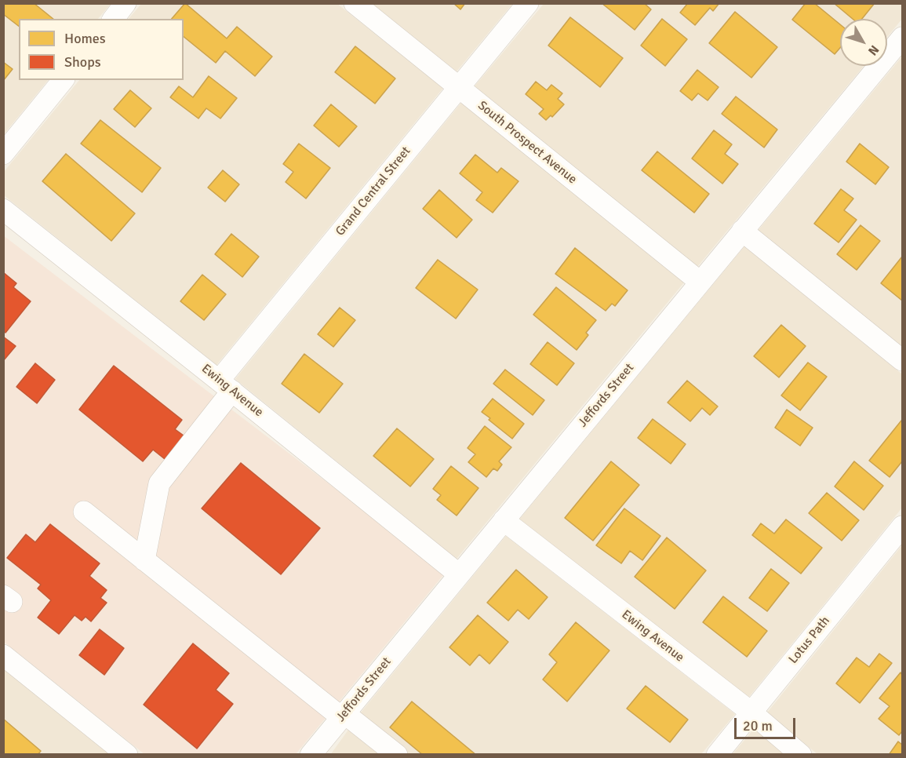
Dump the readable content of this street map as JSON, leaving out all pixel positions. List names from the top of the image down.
{
  "streets": {
    "street": [
      "South Prospect Avenue",
      "Grand Central Street",
      "Ewing Avenue",
      "Jeffords Street",
      "Lotus Path"
    ]
  },
  "crossings": [
    ["South Prospect Avenue", "Grand Central Street"],
    ["South Prospect Avenue", "Jeffords Street"],
    ["Grand Central Street", "Ewing Avenue"],
    ["Ewing Avenue", "Jeffords Street"],
    ["Ewing Avenue", "Lotus Path"]
  ],
  "legend": ["Homes", "Shops"],
  "scale_bar": "20 m",
  "north": "bottom right"
}
